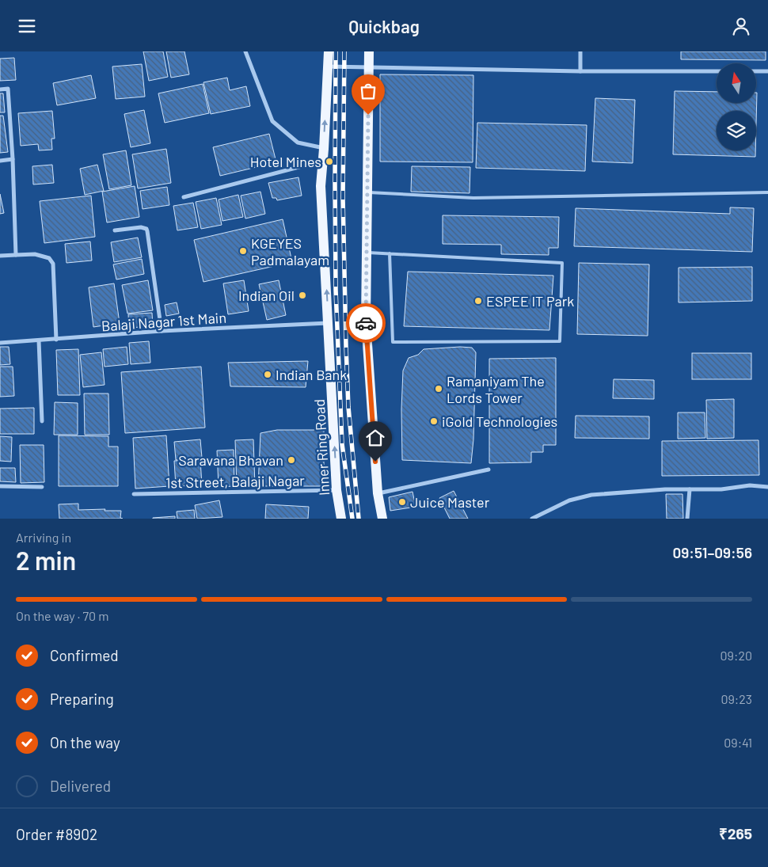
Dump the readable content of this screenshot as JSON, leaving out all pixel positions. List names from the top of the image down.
{
  "streets": {
    "main road": ["Inner Ring Road"],
    "street": ["Balaji Nagar 1st Main", "1st Street, Balaji Nagar"]
  },
  "crossings": [
    ["Balaji Nagar 1st Main", "Inner Ring Road"],
    ["Inner Ring Road", "1st Street, Balaji Nagar"]
  ],
  "places": [
    "Hotel Mines",
    "KGEYES Padmalayam",
    "Indian Oil",
    "ESPEE IT Park",
    "Indian Bank",
    "Ramaniyam The Lords Tower",
    "iGold Technologies",
    "Saravana Bhavan",
    "Juice Master"
  ],
  "north": "top",
  "page": {
    "header": "Quickbag",
    "heading": ["2 min", "Arriving in", "09:51–09:56"],
    "panel": ["Order #8902", "₹265"],
    "bar": "On the way · 70 m",
    "list": [
      ["Confirmed", "09:20"],
      ["Preparing", "09:23"],
      ["On the way", "09:41"],
      "Delivered"
    ]
  }
}
